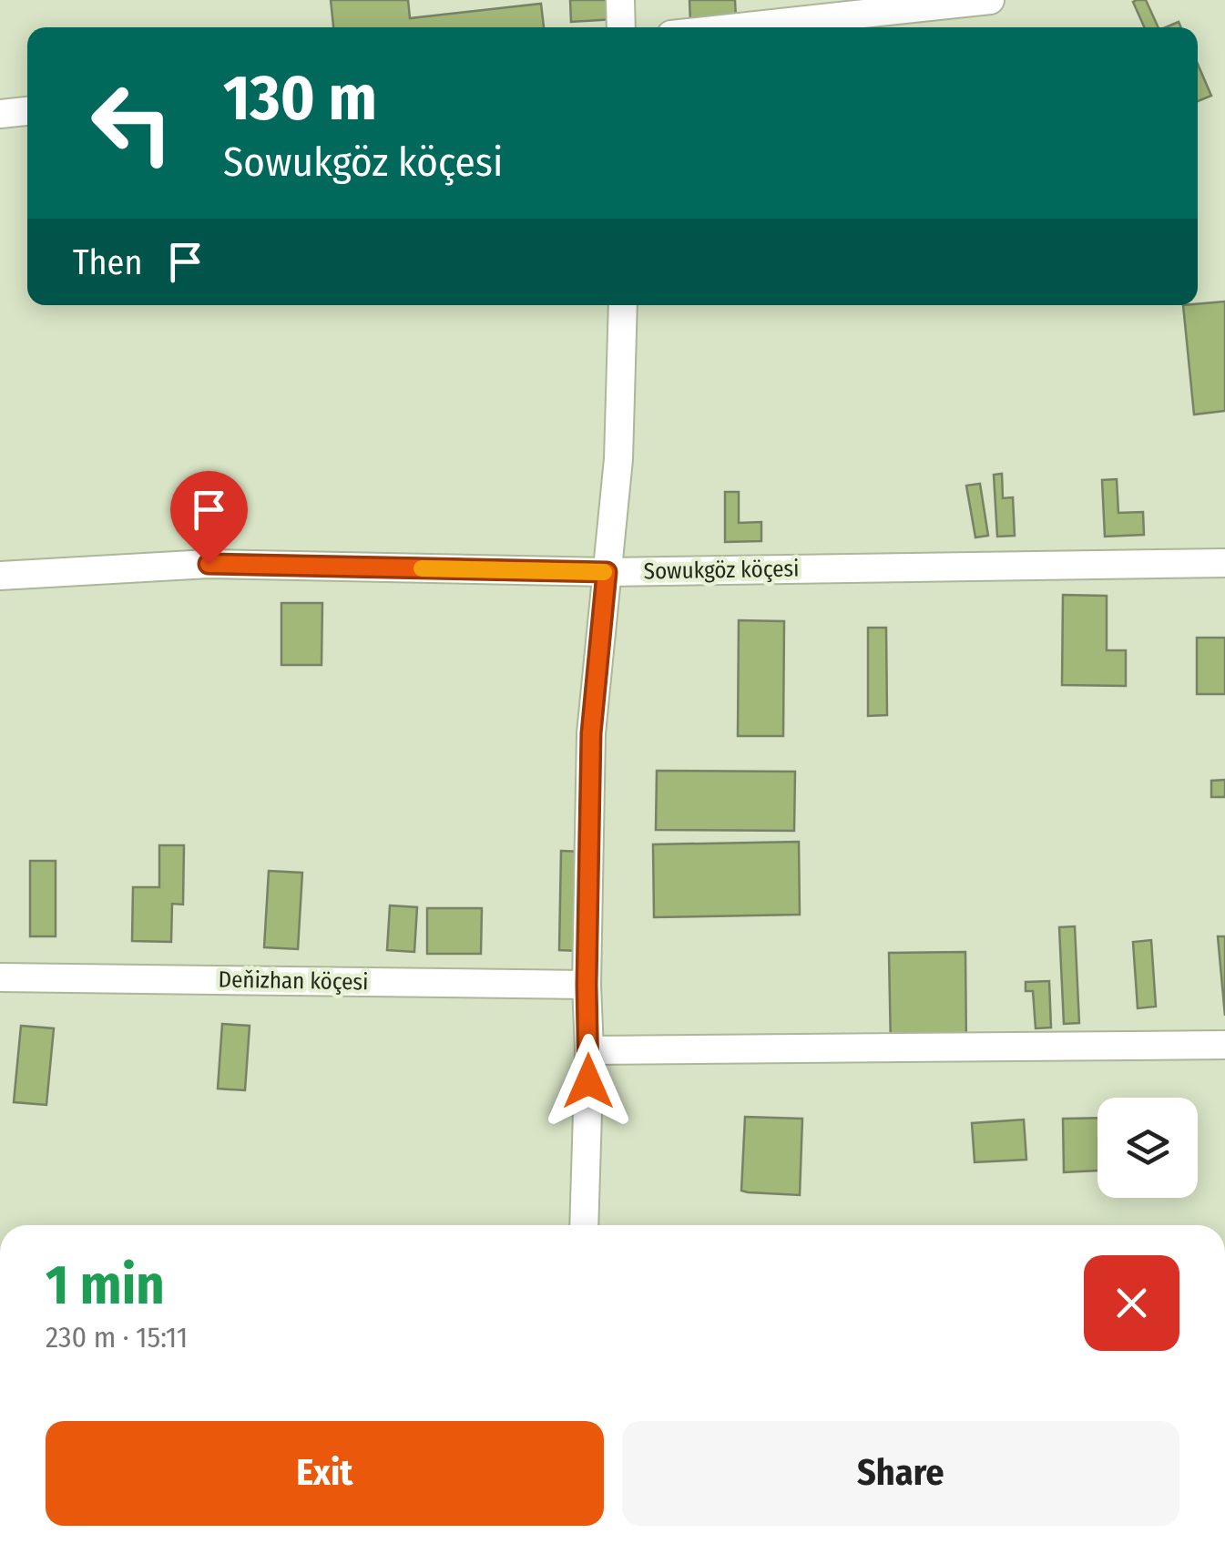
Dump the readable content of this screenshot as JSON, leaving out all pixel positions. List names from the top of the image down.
{
  "streets": {
    "street": ["Sowukgöz köçesi", "Deňizhan köçesi"]
  },
  "page": {
    "turn": ["130 m", "Sowukgöz köçesi"],
    "then": "Then",
    "heading": ["1 min", "230 m · 15:11"],
    "buttons": ["Exit", "Share"]
  }
}
